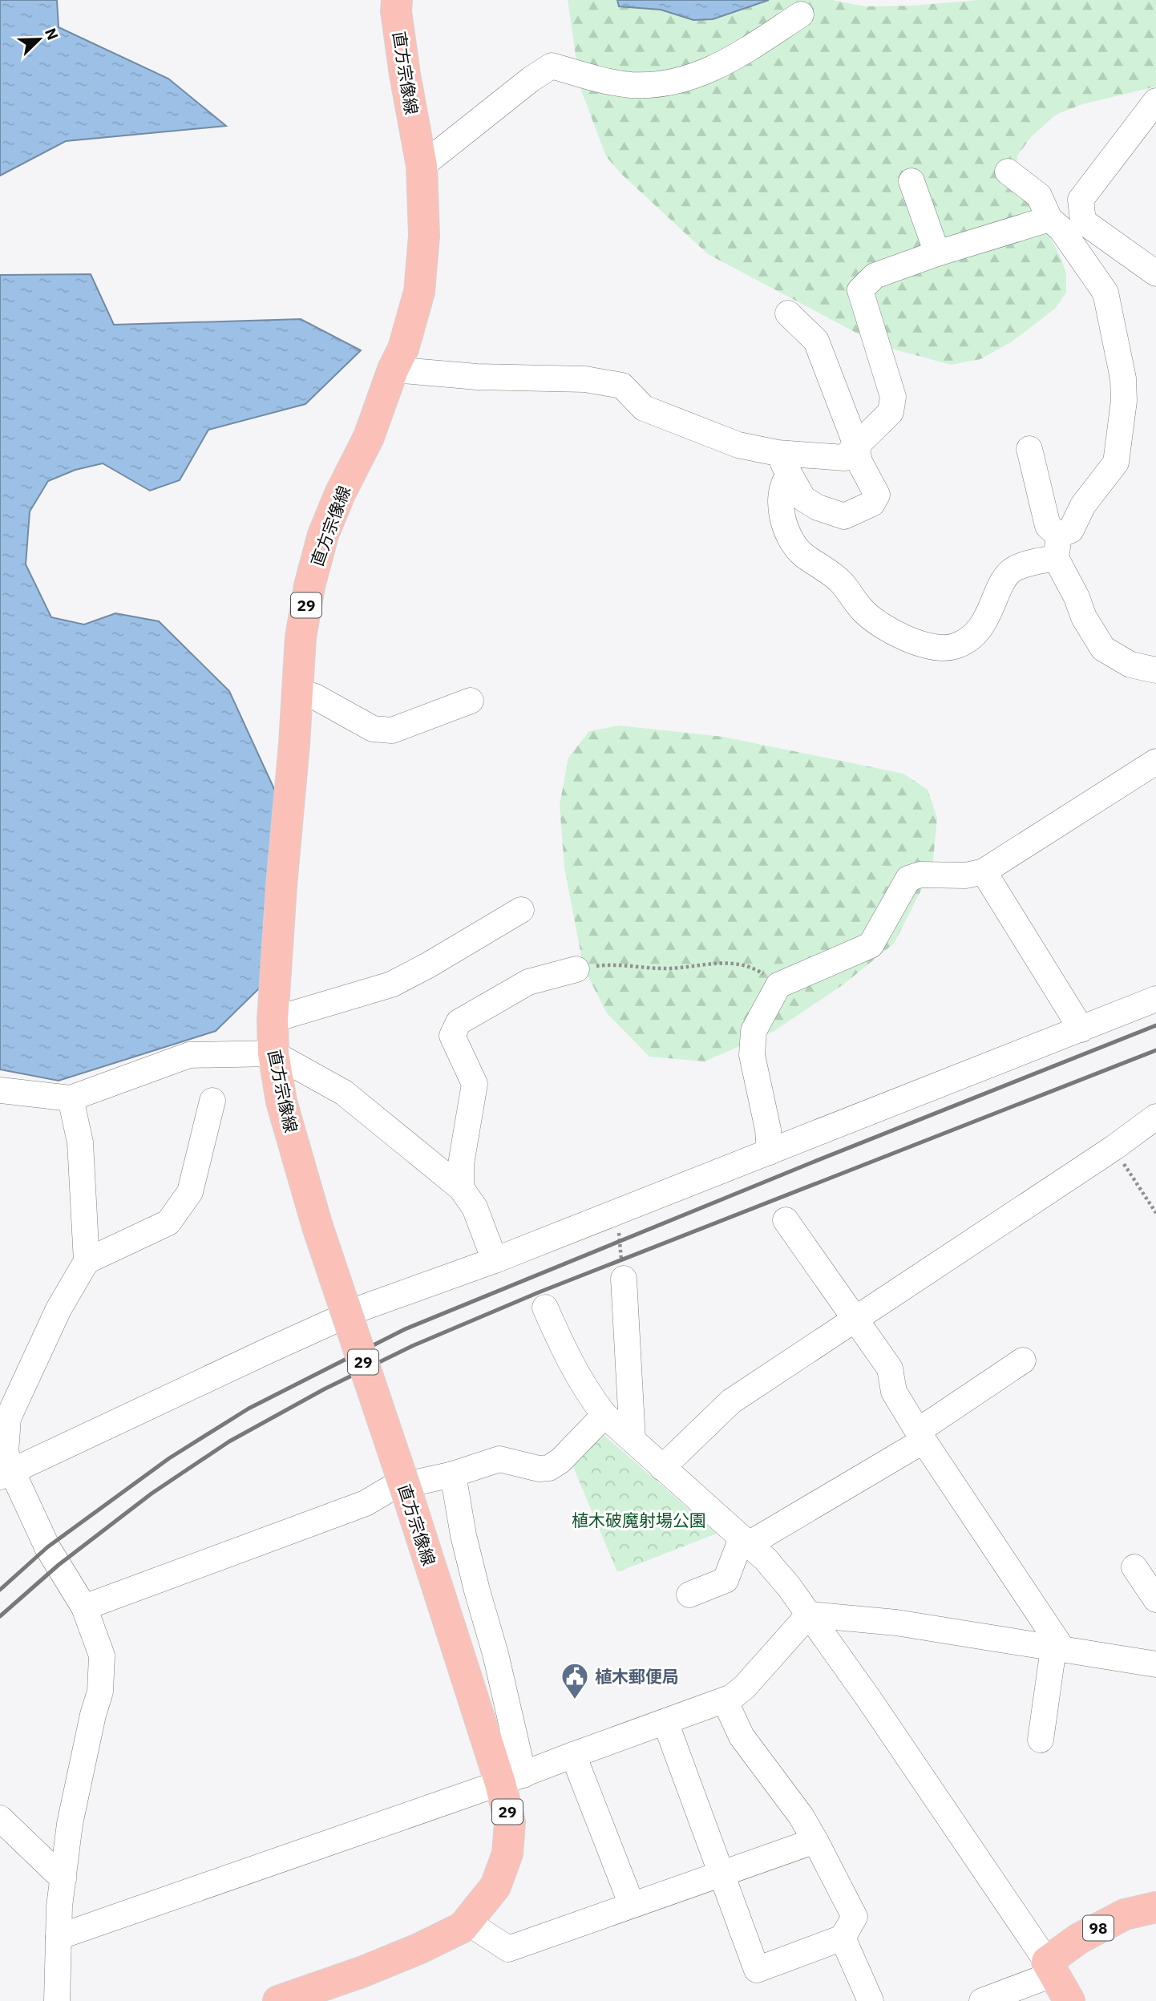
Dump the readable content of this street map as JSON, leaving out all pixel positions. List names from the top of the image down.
{
  "streets": {
    "main road": ["直方宗像線", "29", "98"]
  },
  "parks": ["植木破魔射場公園"],
  "places": {
    "public building": ["植木郵便局"]
  },
  "north": "top right"
}
